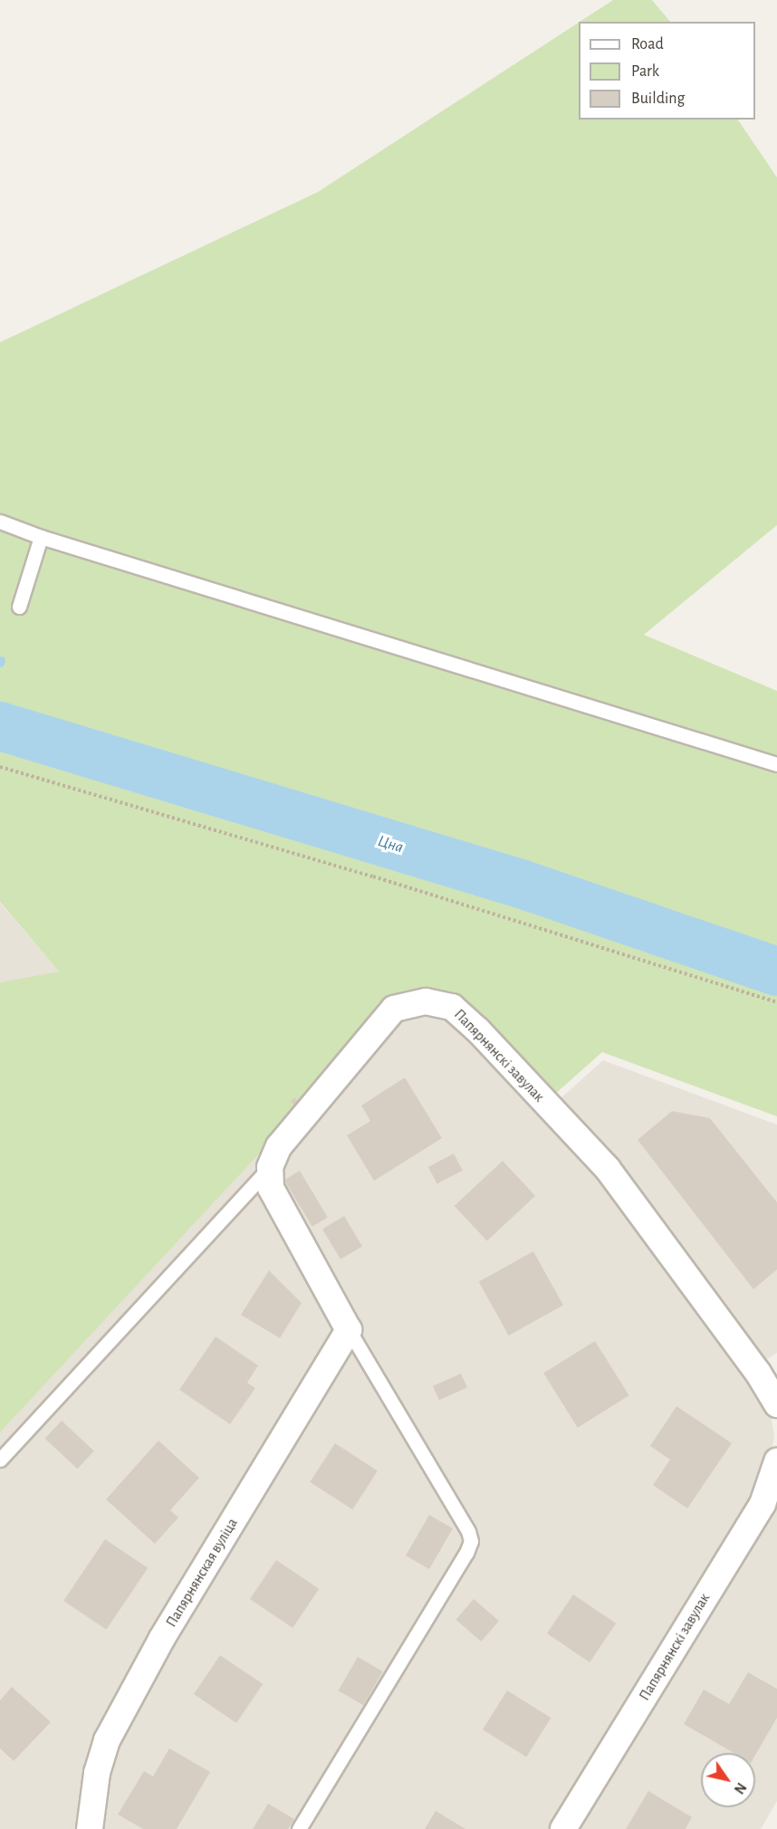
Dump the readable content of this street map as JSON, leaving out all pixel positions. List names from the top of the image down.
{
  "streets": {
    "street": ["Папярнянскі завулак", "Папярнянская вуліца"]
  },
  "water": ["Цна"],
  "legend": ["Road", "Park", "Building"],
  "north": "bottom right"
}
